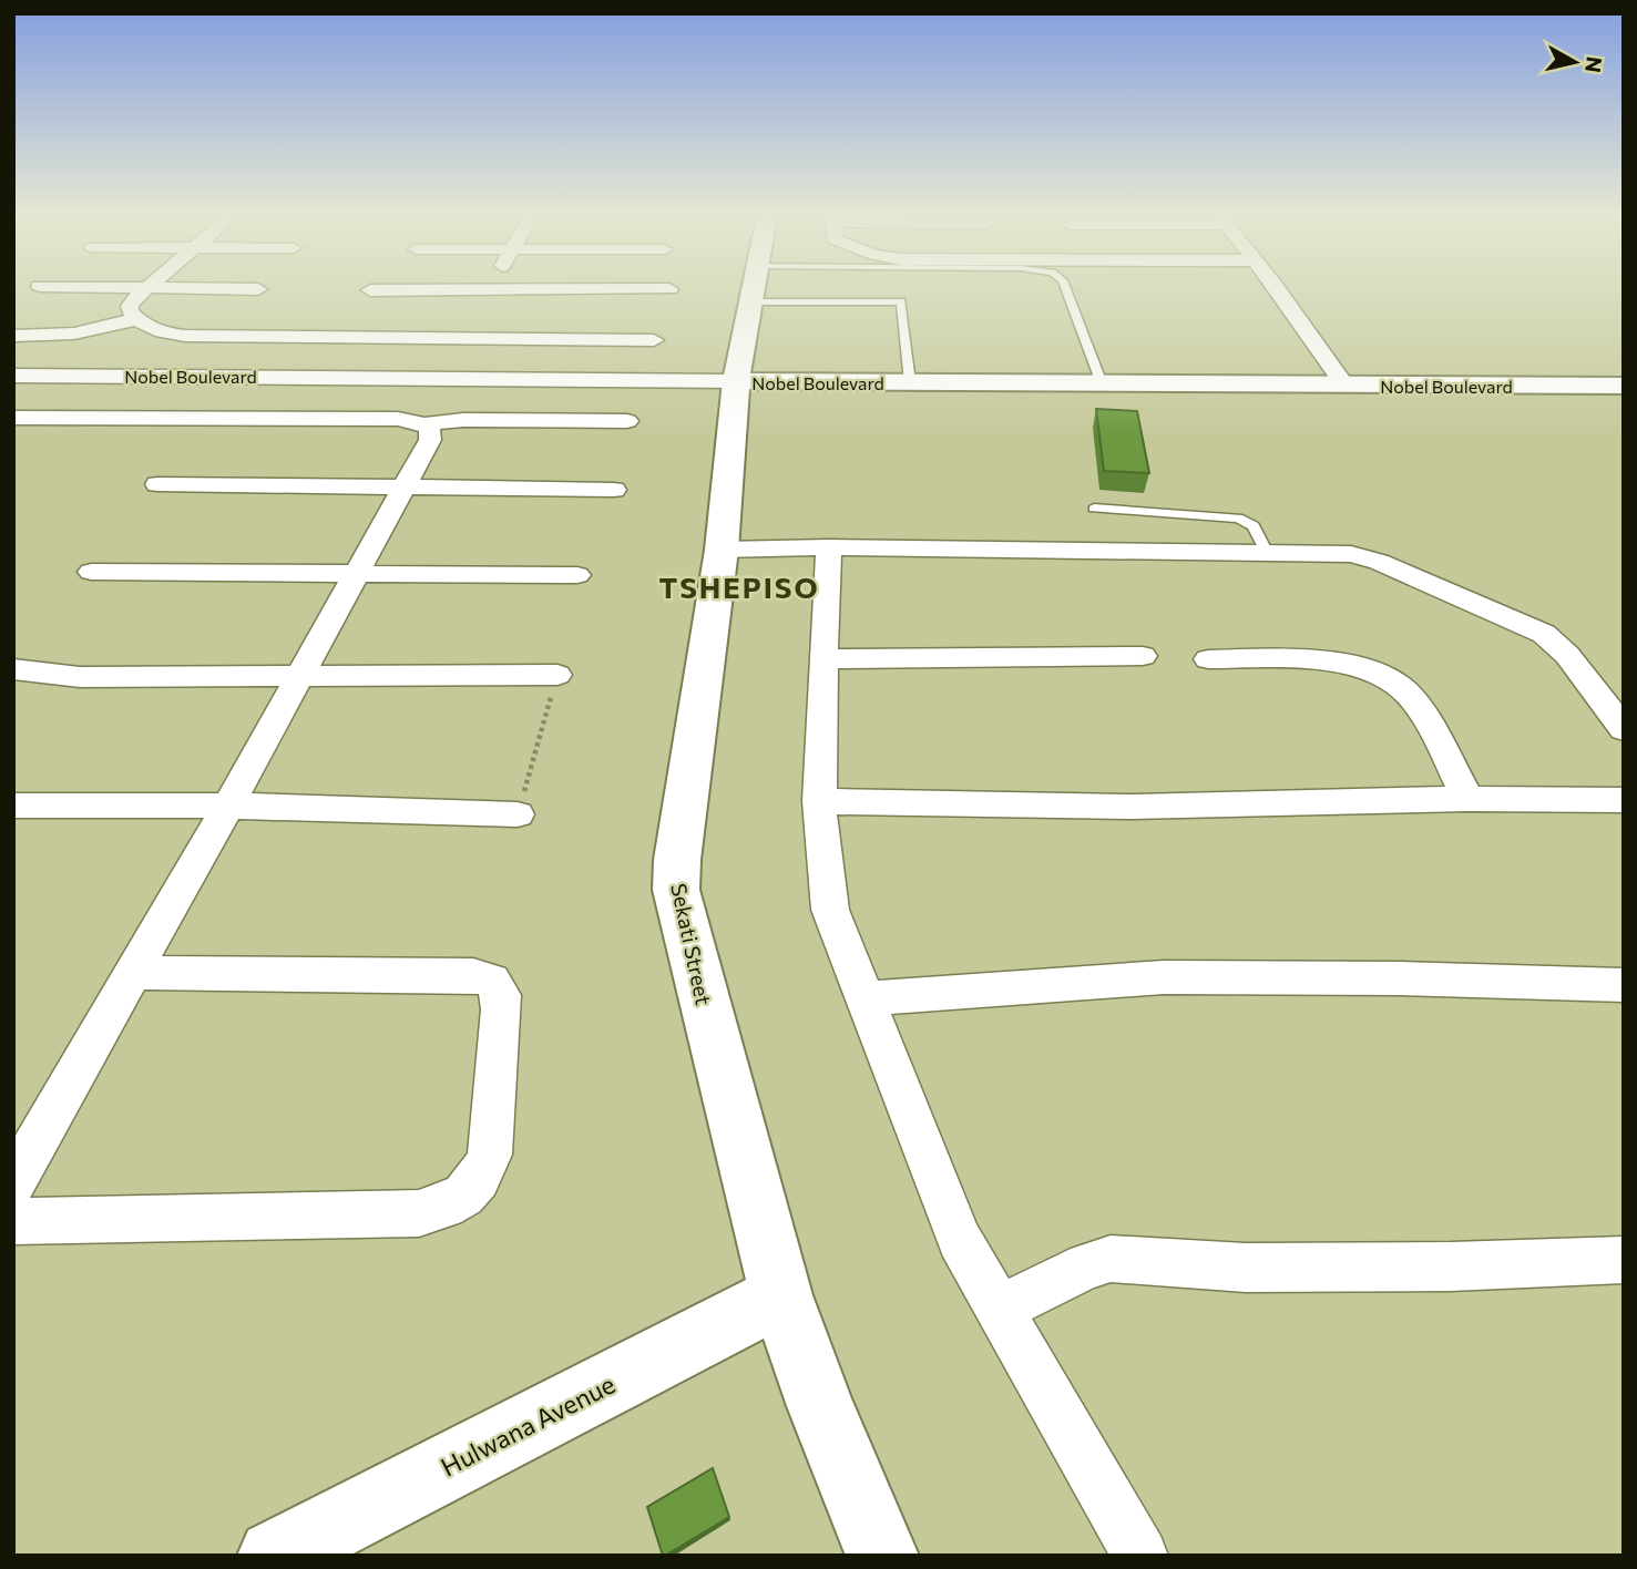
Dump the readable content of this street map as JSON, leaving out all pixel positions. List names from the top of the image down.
{
  "streets": {
    "street": ["Nobel Boulevard", "Sekati Street", "Hulwana Avenue"]
  },
  "crossings": [
    ["Nobel Boulevard", "Sekati Street"],
    ["Sekati Street", "Hulwana Avenue"]
  ],
  "districts": ["TSHEPISO"],
  "north": "right"
}
